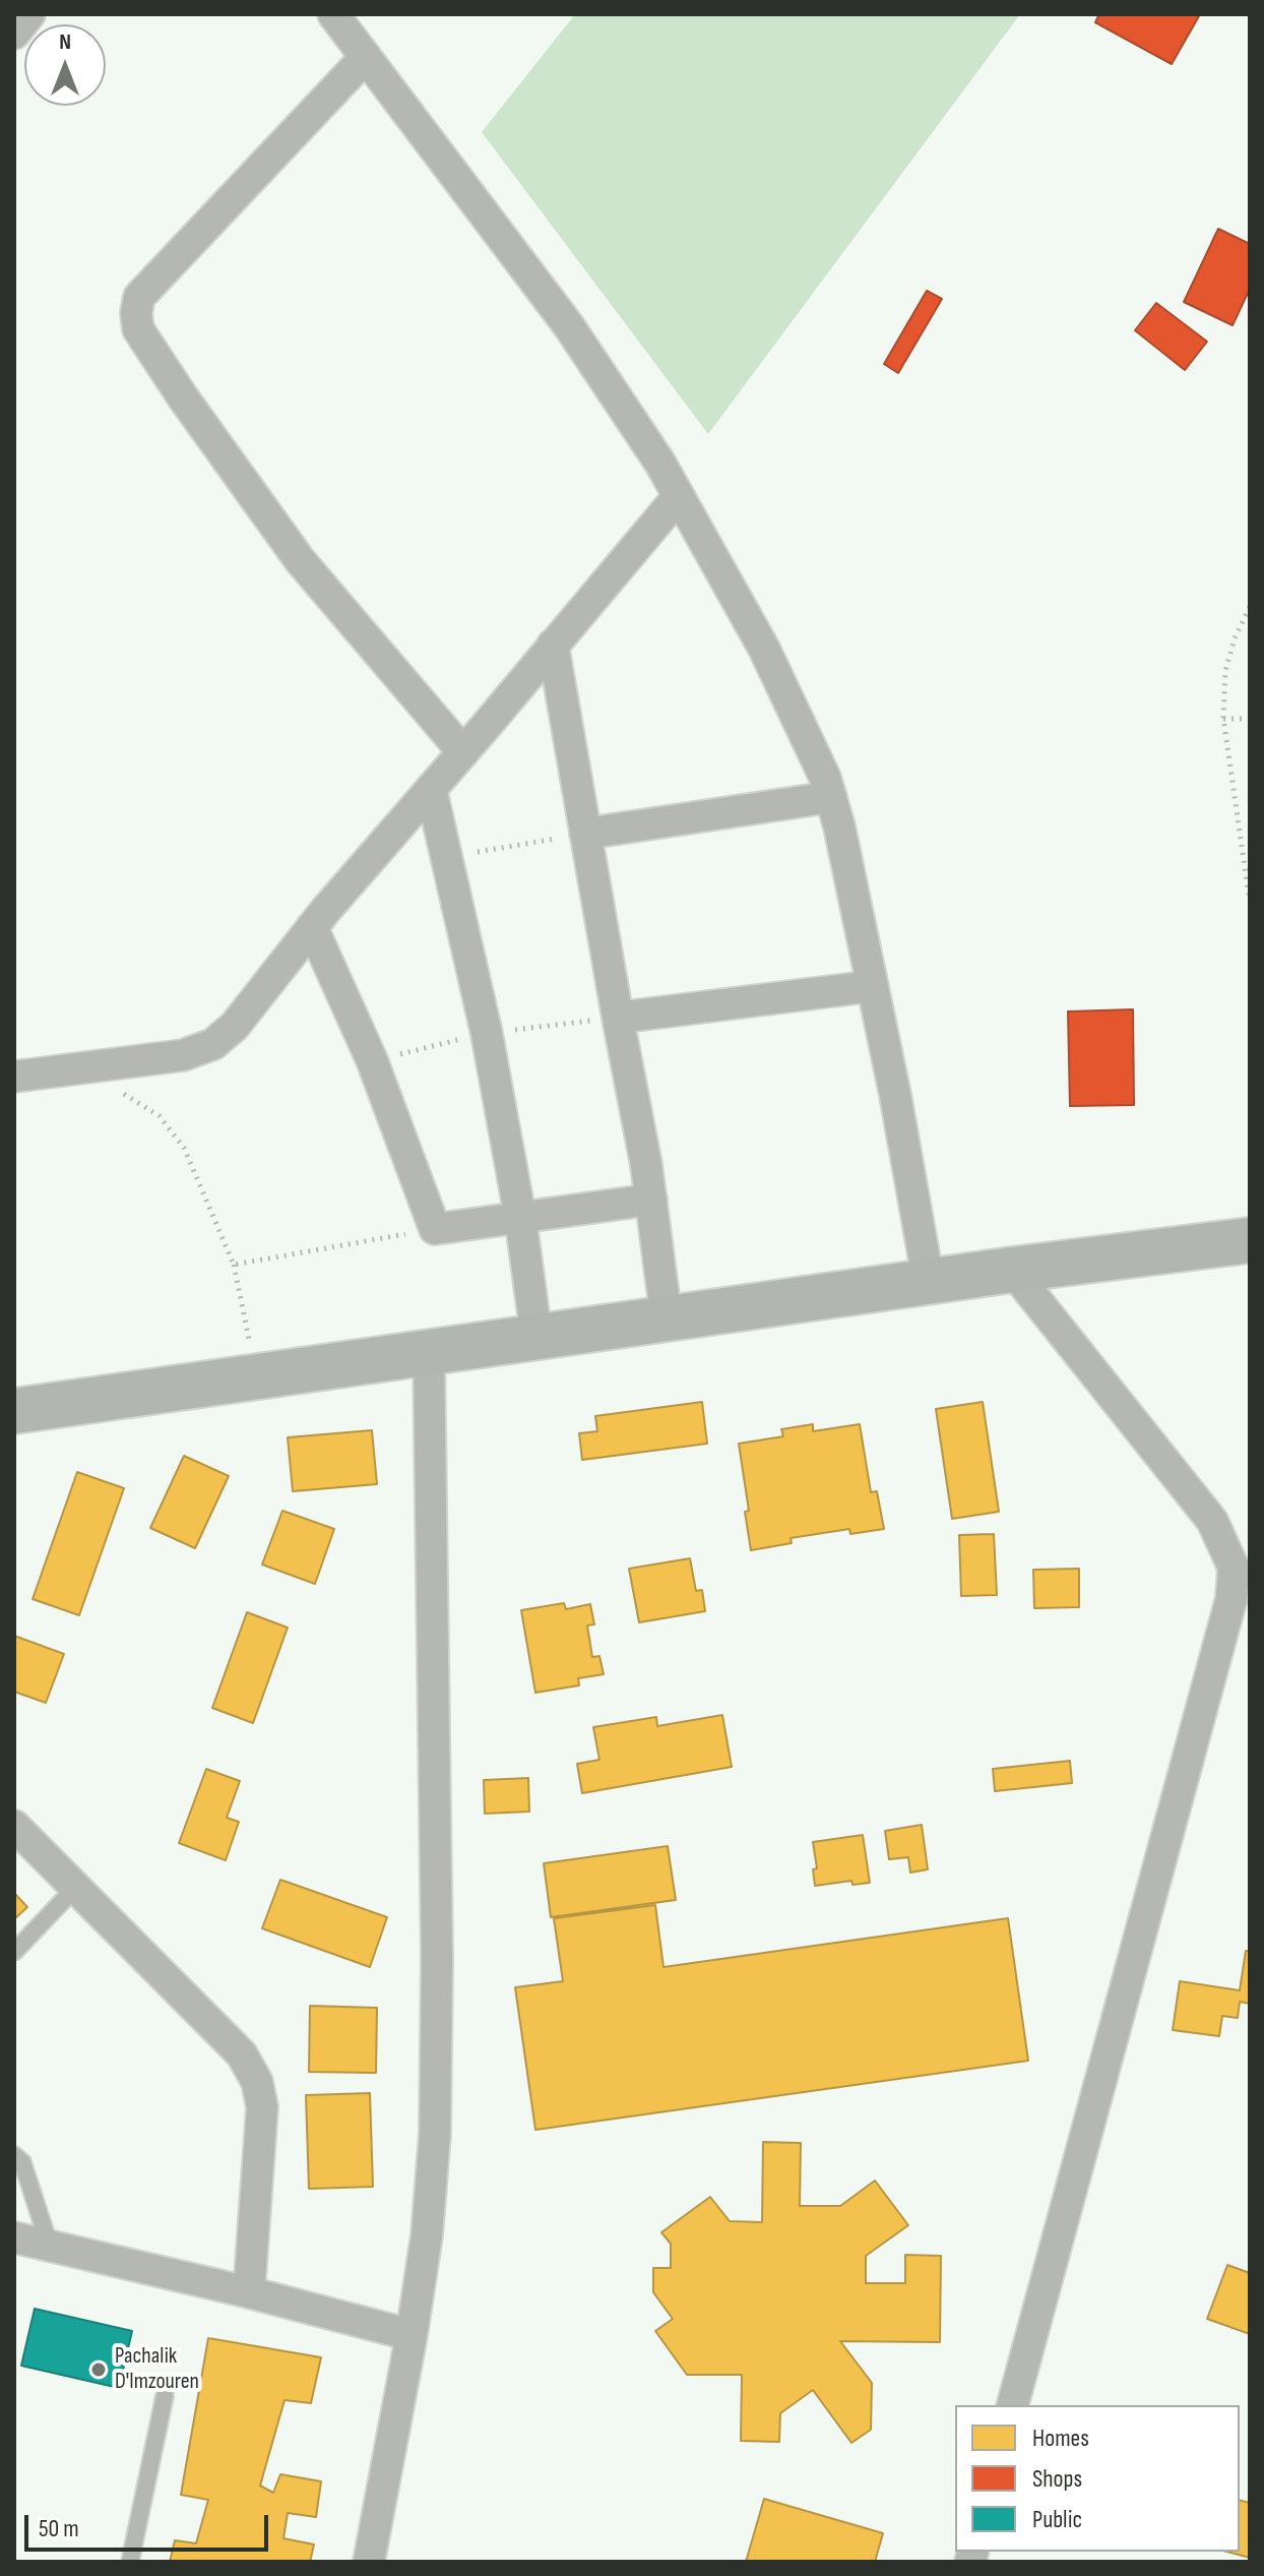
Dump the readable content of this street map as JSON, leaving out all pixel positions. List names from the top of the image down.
{
  "places": ["Pachalik D'Imzouren"],
  "legend": ["Homes", "Shops", "Public"],
  "scale_bar": "50 m",
  "north": "top"
}
